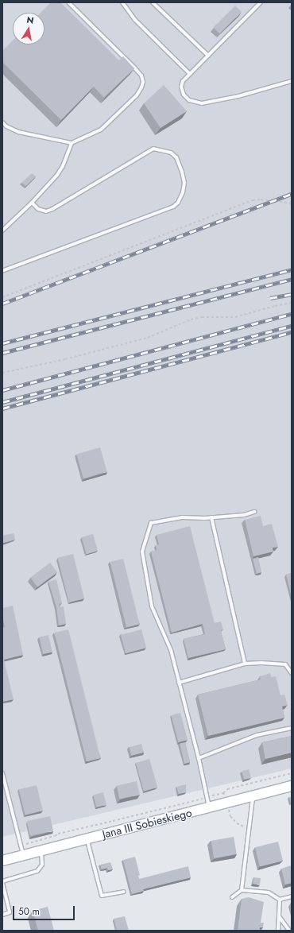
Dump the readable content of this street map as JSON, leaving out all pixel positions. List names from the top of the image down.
{
  "streets": {
    "main road": ["Jana III Sobieskiego"]
  },
  "scale_bar": "50 m",
  "north": "top"
}
